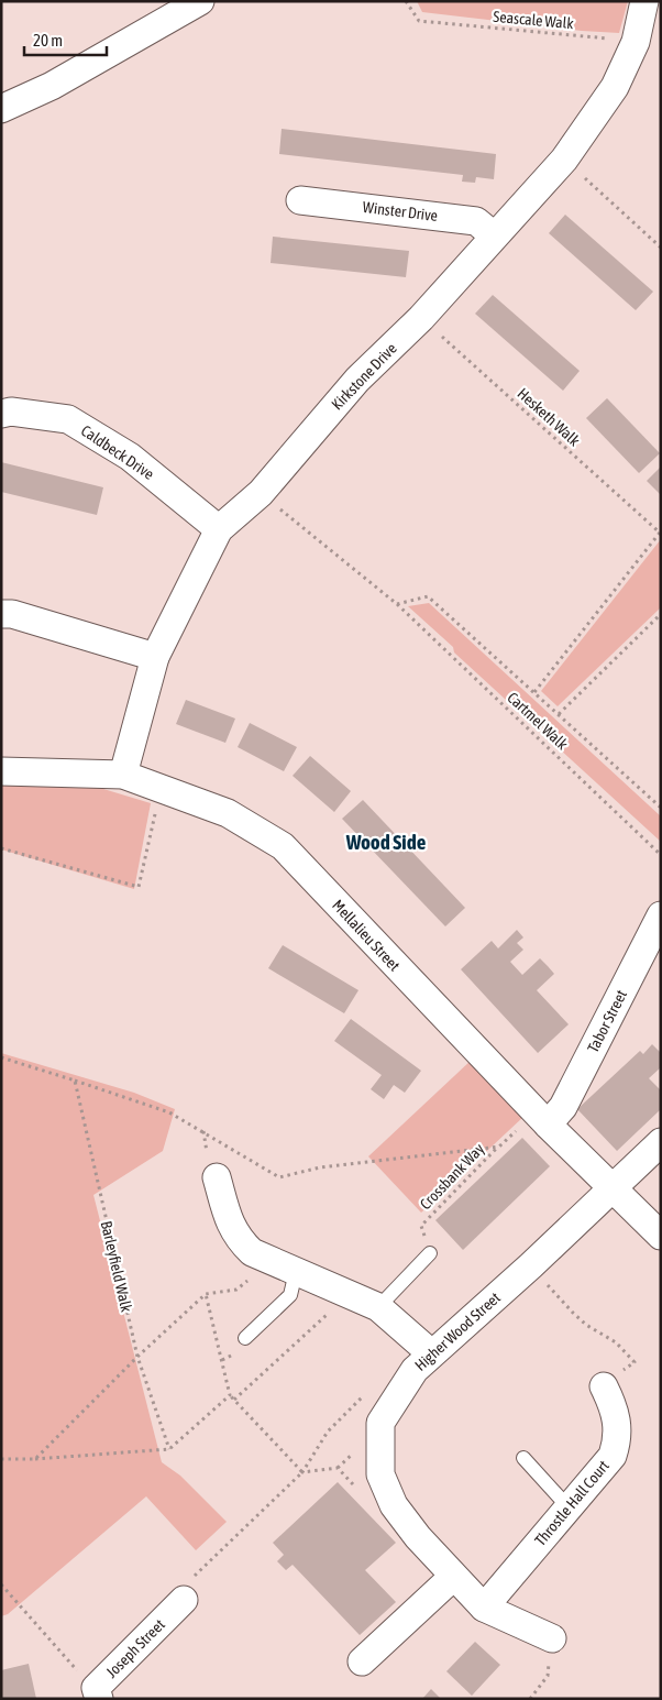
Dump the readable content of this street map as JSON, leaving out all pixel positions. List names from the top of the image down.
{
  "streets": {
    "street": [
      "Winster Drive",
      "Kirkstone Drive",
      "Caldbeck Drive",
      "Mellalieu Street",
      "Tabor Street",
      "Higher Wood Street",
      "Throstle Hall Court",
      "Joseph Street"
    ],
    "path": [
      "Seascale Walk",
      "Hesketh Walk",
      "Cartmel Walk",
      "Crossbank Way",
      "Barleyfield Walk"
    ]
  },
  "crossings": [
    ["Seascale Walk", "Kirkstone Drive"],
    ["Winster Drive", "Kirkstone Drive"],
    ["Kirkstone Drive", "Hesketh Walk"],
    ["Kirkstone Drive", "Caldbeck Drive"],
    ["Kirkstone Drive", "Cartmel Walk"],
    ["Kirkstone Drive", "Mellalieu Street"],
    ["Mellalieu Street", "Tabor Street"],
    ["Mellalieu Street", "Higher Wood Street"],
    ["Higher Wood Street", "Throstle Hall Court"]
  ],
  "districts": ["Wood Side"],
  "scale_bar": "20 m"
}
